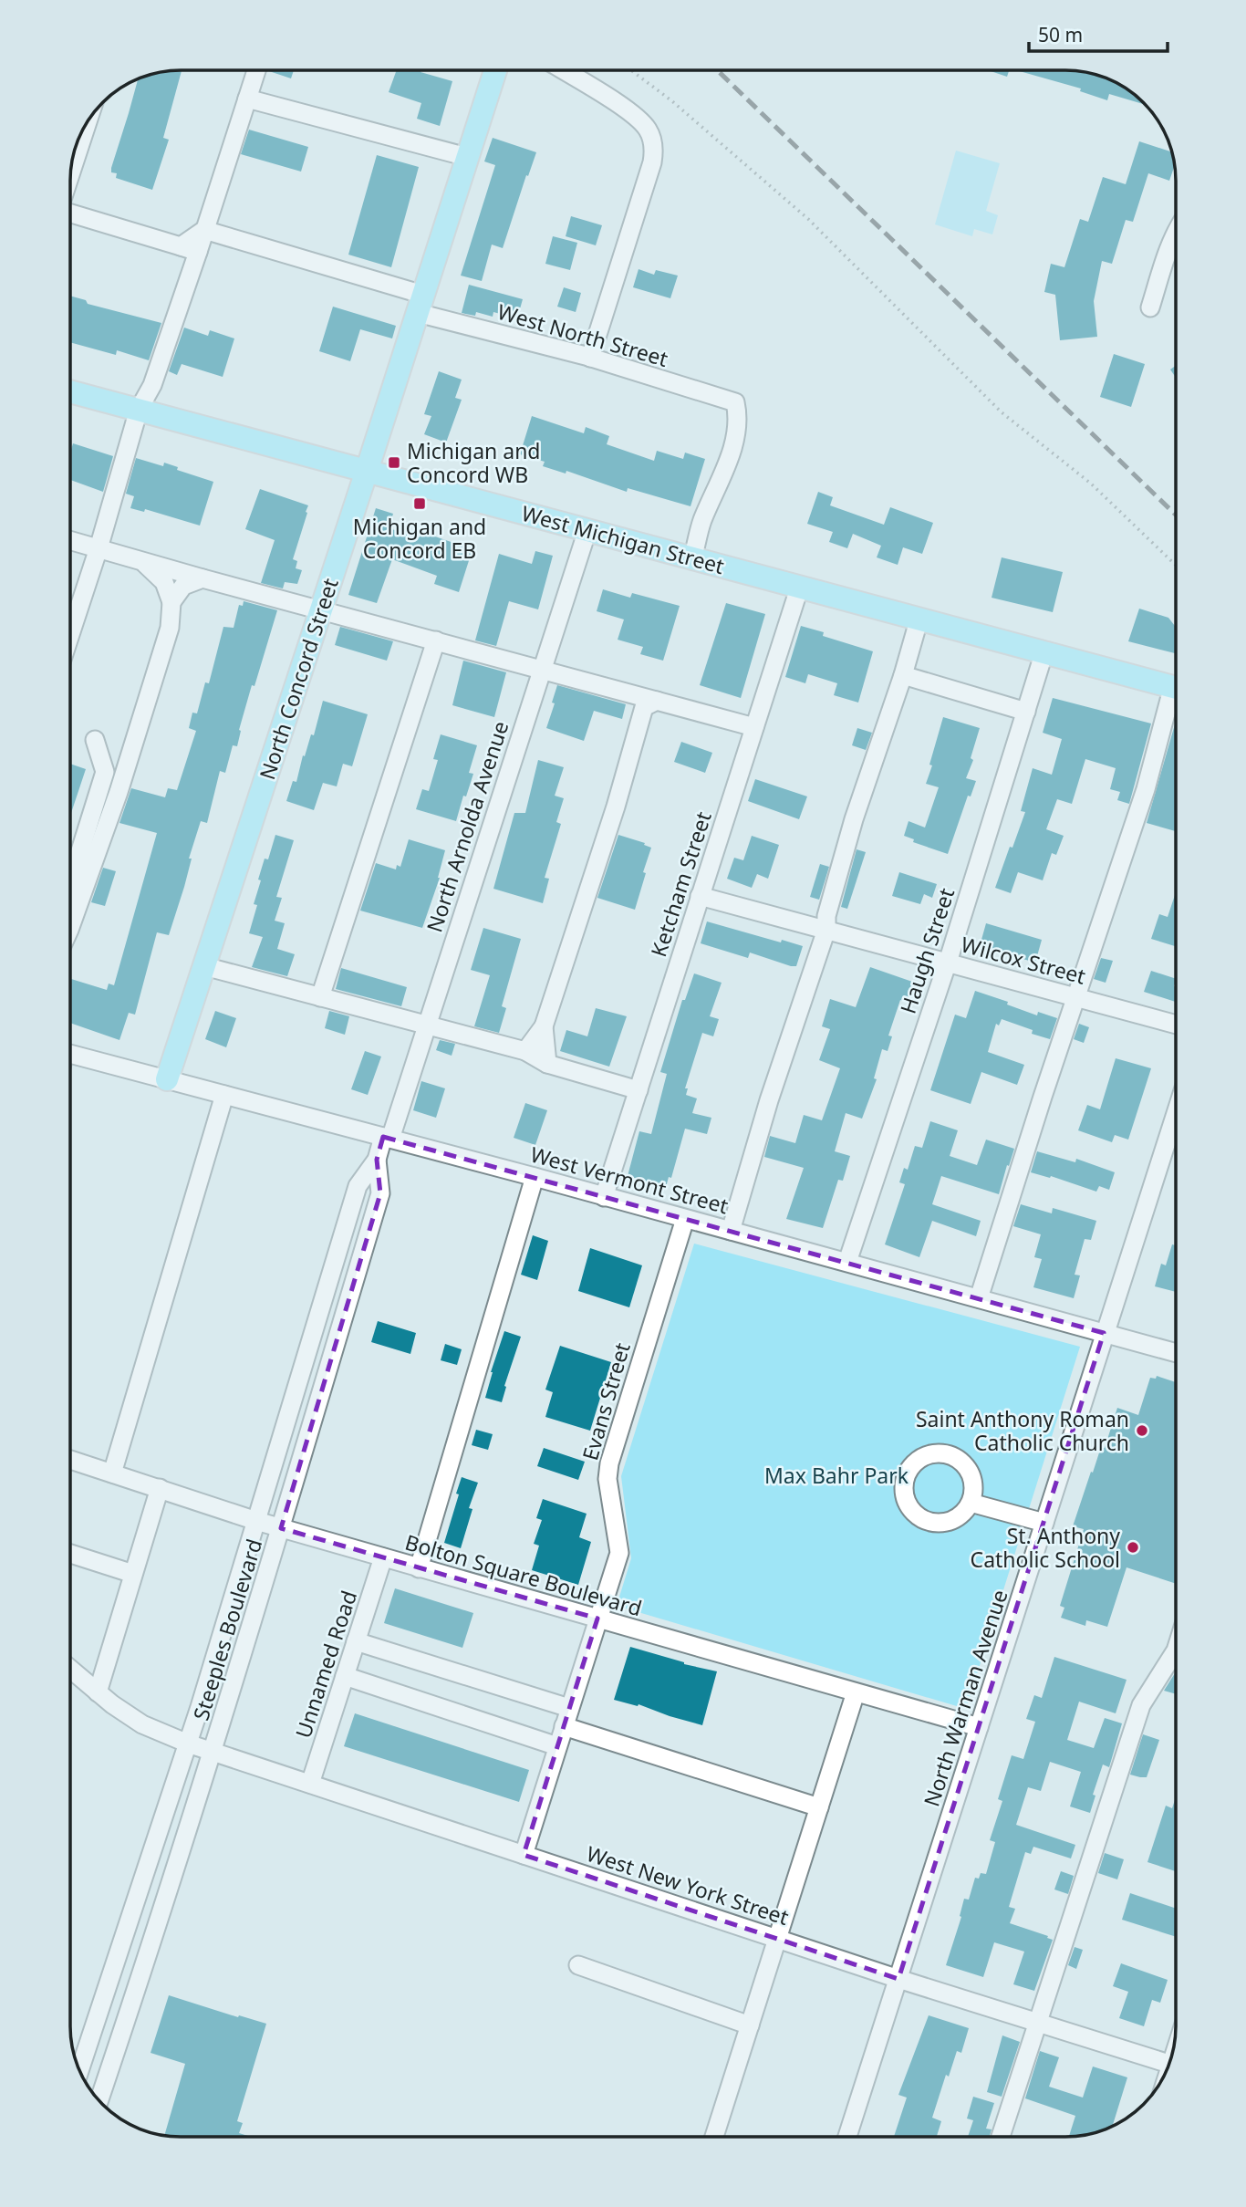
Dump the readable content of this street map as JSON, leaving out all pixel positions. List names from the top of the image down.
{
  "streets": {
    "main road": ["West Michigan Street", "North Concord Street"],
    "street": [
      "West North Street",
      "North Arnolda Avenue",
      "Ketcham Street",
      "Haugh Street",
      "Wilcox Street",
      "West Vermont Street",
      "Evans Street",
      "Bolton Square Boulevard",
      "Steeples Boulevard",
      "Unnamed Road",
      "North Warman Avenue",
      "West New York Street"
    ]
  },
  "crossings": [
    ["West North Street", "West Michigan Street"],
    ["West North Street", "North Concord Street"],
    ["West Michigan Street", "North Concord Street"],
    ["West Michigan Street", "North Arnolda Avenue"],
    ["West Michigan Street", "Ketcham Street"],
    ["West Michigan Street", "Haugh Street"],
    ["North Concord Street", "West Vermont Street"],
    ["North Arnolda Avenue", "West Vermont Street"],
    ["North Arnolda Avenue", "Steeples Boulevard"],
    ["Ketcham Street", "Wilcox Street"],
    ["Ketcham Street", "West Vermont Street"],
    ["Haugh Street", "Wilcox Street"],
    ["Haugh Street", "West Vermont Street"],
    ["West Vermont Street", "Evans Street"],
    ["West Vermont Street", "Steeples Boulevard"],
    ["West Vermont Street", "North Warman Avenue"],
    ["Evans Street", "Bolton Square Boulevard"],
    ["Evans Street", "West New York Street"],
    ["Bolton Square Boulevard", "Steeples Boulevard"],
    ["Bolton Square Boulevard", "Unnamed Road"],
    ["Bolton Square Boulevard", "North Warman Avenue"],
    ["Steeples Boulevard", "West New York Street"],
    ["Unnamed Road", "West New York Street"],
    ["North Warman Avenue", "West New York Street"]
  ],
  "parks": ["Max Bahr Park"],
  "places": {
    "transit": ["Michigan and Concord WB", "Michigan and Concord EB"],
    "other": ["Saint Anthony Roman Catholic Church", "St. Anthony Catholic School"]
  },
  "scale_bar": "50 m"
}
